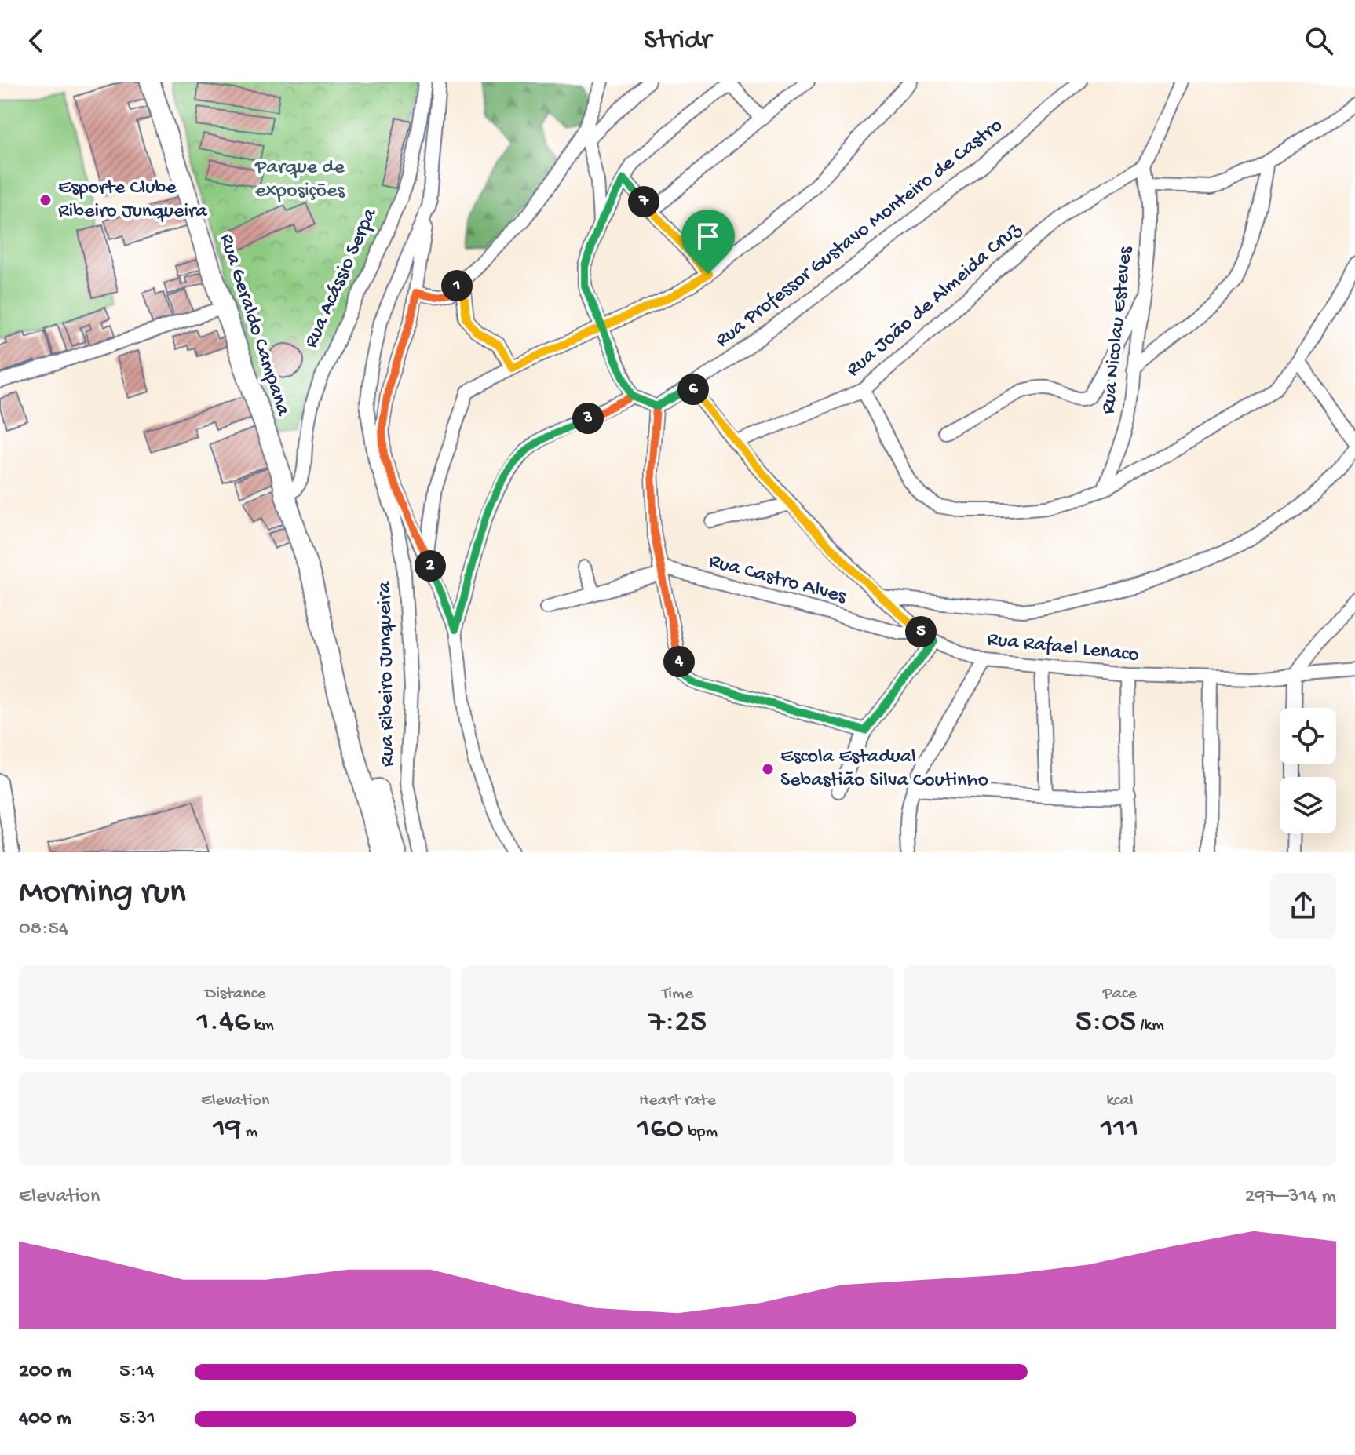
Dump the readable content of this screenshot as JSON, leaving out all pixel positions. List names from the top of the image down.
{
  "streets": {
    "street": [
      "Rua Professor Gustavo Monteiro de Castro",
      "Rua Acássio Serpa",
      "Rua João de Almeida Cruz",
      "Rua Geraldo Campana",
      "Rua Nicolau Esteves",
      "Rua Castro Alves",
      "Rua Rafael Lenaco",
      "Rua Ribeiro Junqueira"
    ]
  },
  "crossings": [
    ["Rua Professor Gustavo Monteiro de Castro", "Rua Rafael Lenaco"],
    ["Rua Acássio Serpa", "Rua Geraldo Campana"],
    ["Rua João de Almeida Cruz", "Rua Nicolau Esteves"],
    ["Rua João de Almeida Cruz", "Rua Rafael Lenaco"],
    ["Rua Castro Alves", "Rua Rafael Lenaco"]
  ],
  "parks": ["Parque de exposições"],
  "places": ["Esporte Clube Ribeiro Junqueira", "Escola Estadual Sebastião Silva Coutinho"],
  "page": {
    "header": "Stridr",
    "pins": [
      "7",
      "1",
      "6",
      "3",
      "2",
      "5",
      "4"
    ],
    "heading": ["Morning run", "08:54"],
    "stats": [
      ["Distance", "1.46 km"],
      ["Time", "7:25"],
      ["Pace", "5:05 /km"],
      ["Elevation", "19 m"],
      ["Heart rate", "160 bpm"],
      ["kcal", "111"]
    ],
    "chart": ["Elevation", "297–314 m"],
    "list": [
      {
        "name": "200 m",
        "note": "5:14"
      },
      {
        "name": "400 m",
        "note": "5:31"
      }
    ]
  }
}
